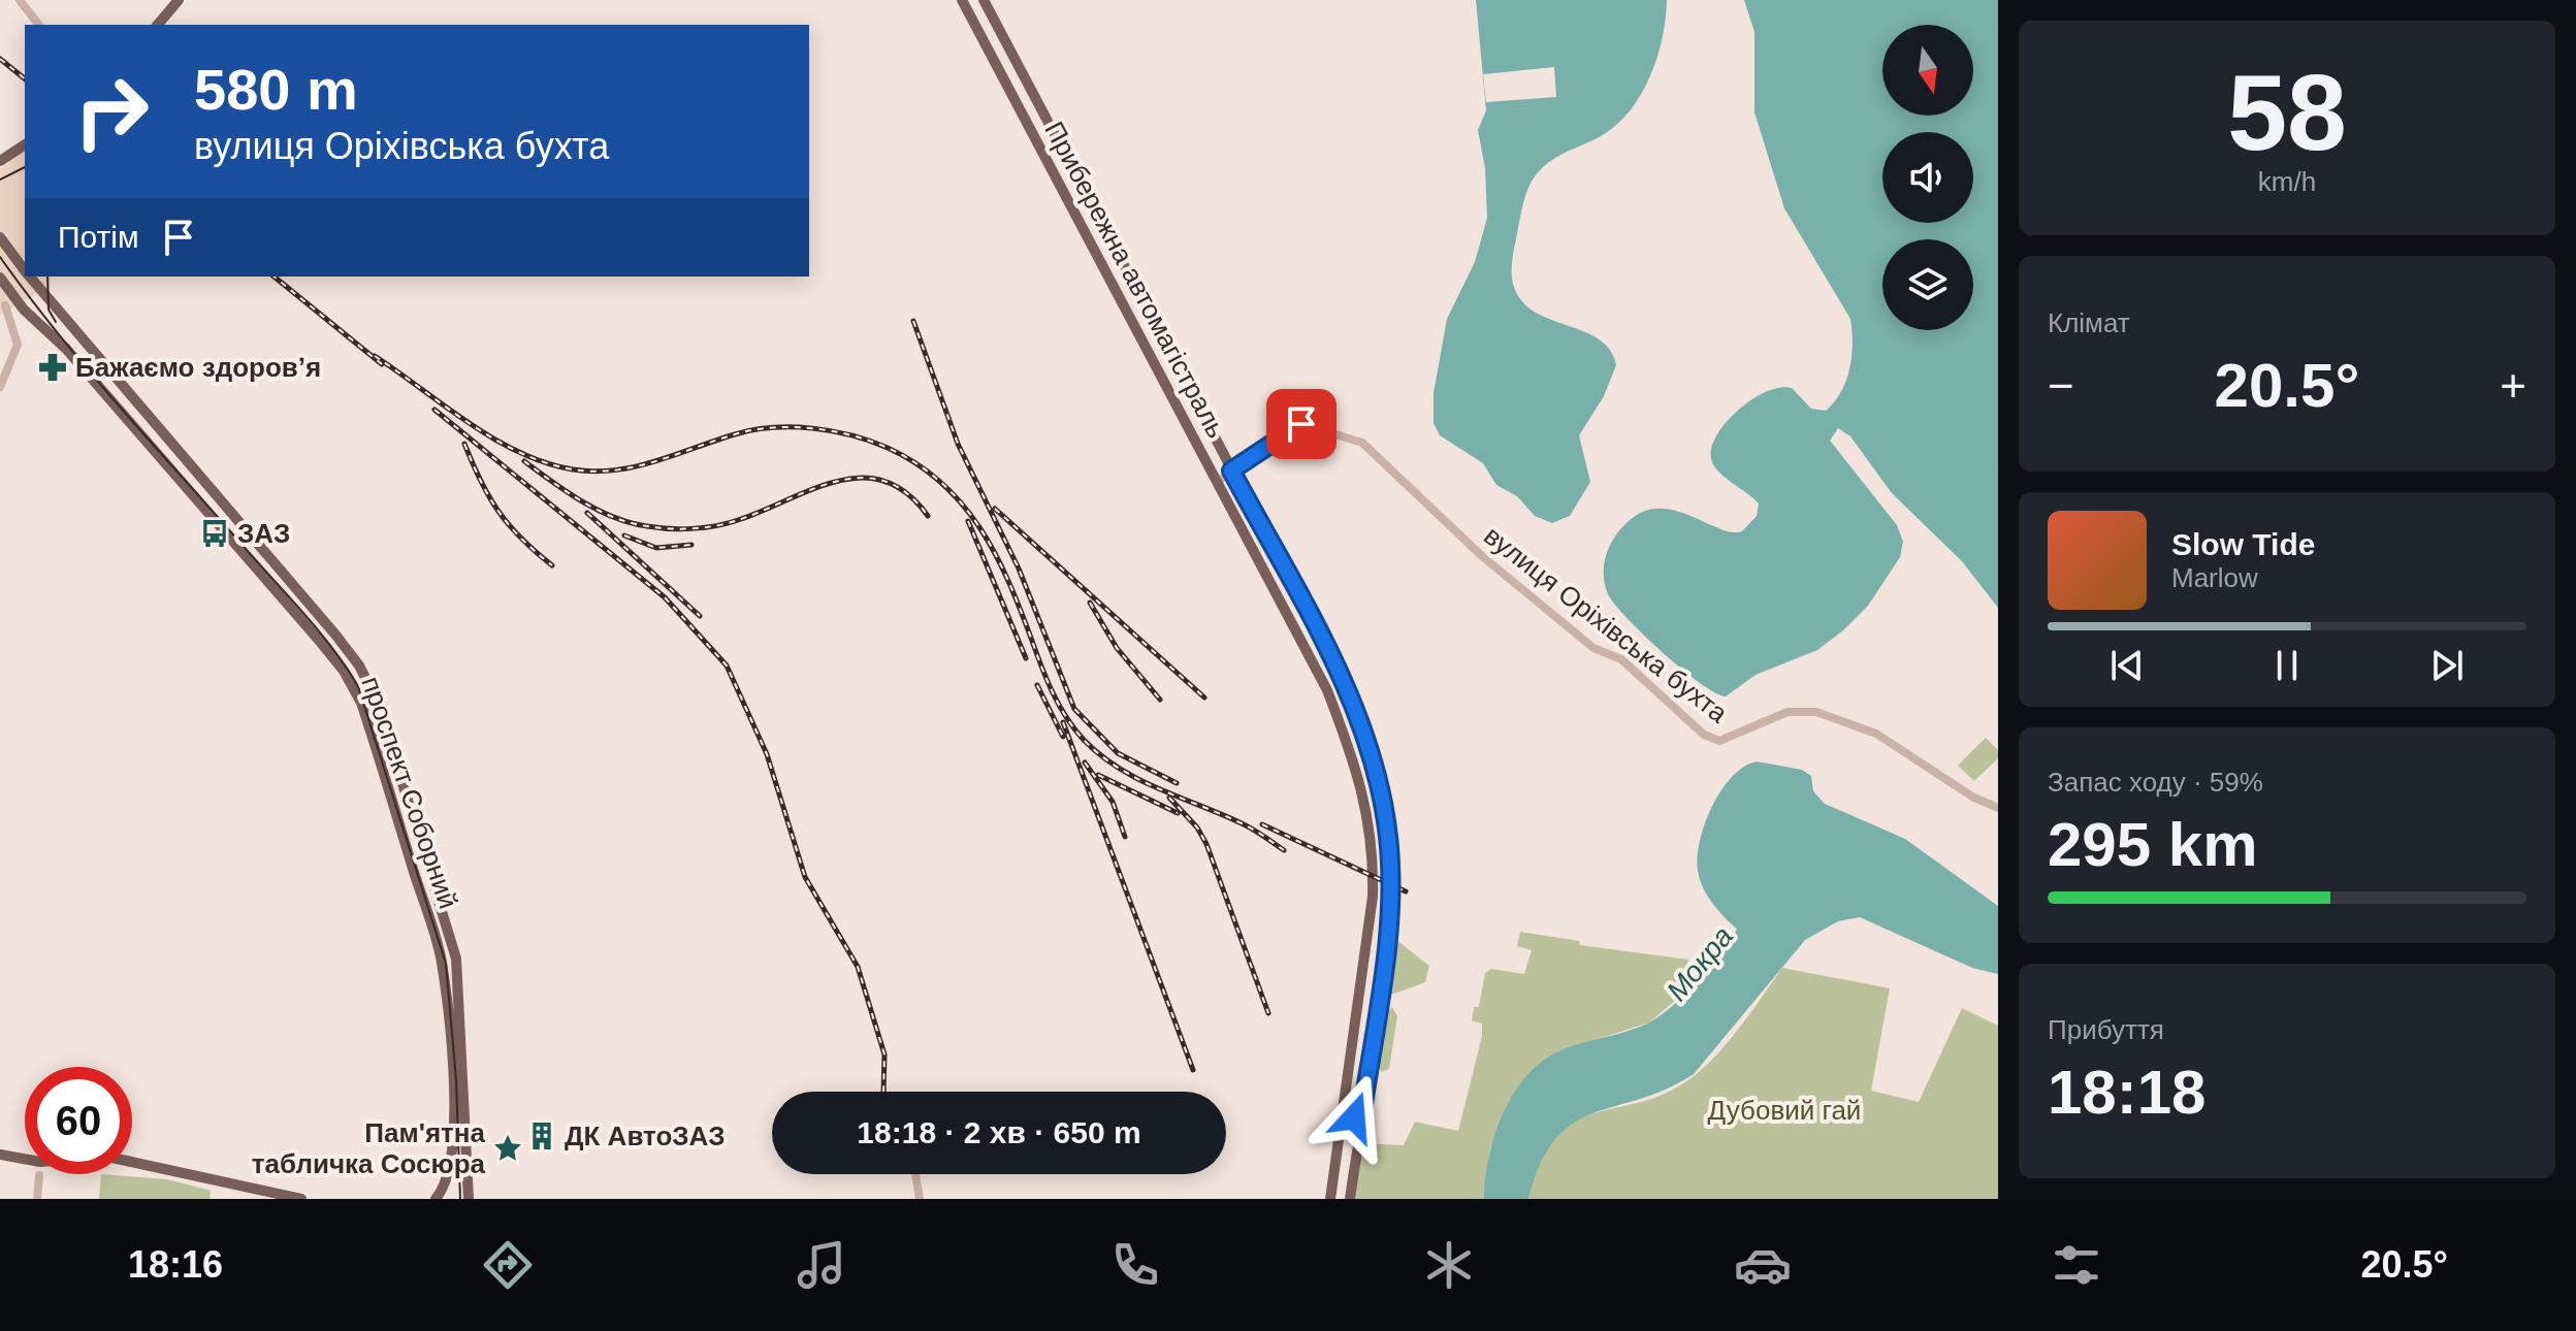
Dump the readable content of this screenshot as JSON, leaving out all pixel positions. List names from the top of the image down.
{
  "streets": {
    "main road": ["Прибережна автомагістраль", "проспект Соборний"],
    "street": ["вулиця Оріхівська бухта"]
  },
  "crossings": [
    ["Прибережна автомагістраль", "вулиця Оріхівська бухта"]
  ],
  "water": ["Мокра"],
  "parks": ["Дубовий гай"],
  "places": {
    "pharmacy": ["Бажаємо здоровʼя"],
    "bus stop": ["ЗАЗ"],
    "building": ["ДК АвтоЗАЗ"],
    "place": ["Пам'ятна табличка Сосюра"]
  },
  "north": "bottom",
  "page": {
    "tile": [
      ["58", "km/h"],
      "Клімат",
      ["Запас ходу · 59%", "295 km"],
      ["Прибуття", "18:18"]
    ],
    "turn": ["580 m", "вулиця Оріхівська бухта"],
    "then": "Потім",
    "heat": ["−", "20.5°", "+"],
    "song": ["Slow Tide", "Marlow"],
    "limit": "60",
    "trip": "18:18 · 2 хв · 650 m",
    "tabs": ["18:16", "20.5°"]
  }
}
